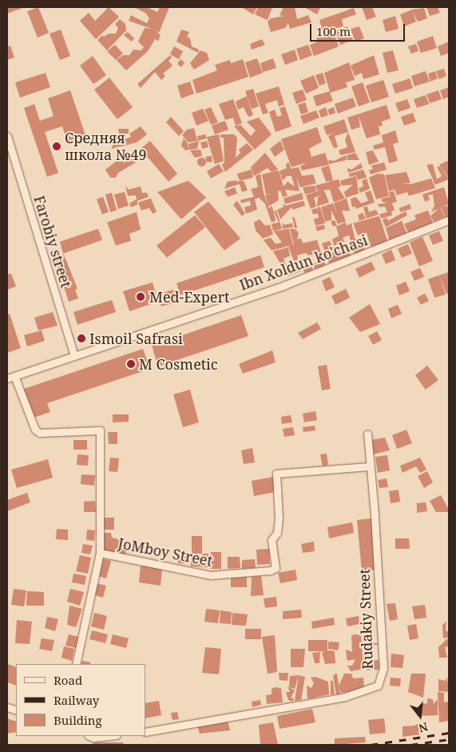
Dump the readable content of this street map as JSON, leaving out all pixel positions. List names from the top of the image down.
{
  "streets": {
    "street": [
      "Farobiy street",
      "Ibn Xoldun ko'chasi",
      "JoMboy Street",
      "Rudakiy Street"
    ]
  },
  "crossings": [
    ["Farobiy street", "Ibn Xoldun ko'chasi"],
    ["JoMboy Street", "Rudakiy Street"]
  ],
  "places": [
    "Средняя школа №49",
    "Med-Expert",
    "Ismoil Safrasi",
    "M Cosmetic"
  ],
  "legend": ["Road", "Railway", "Building"],
  "scale_bar": "100 m",
  "north": "bottom"
}
